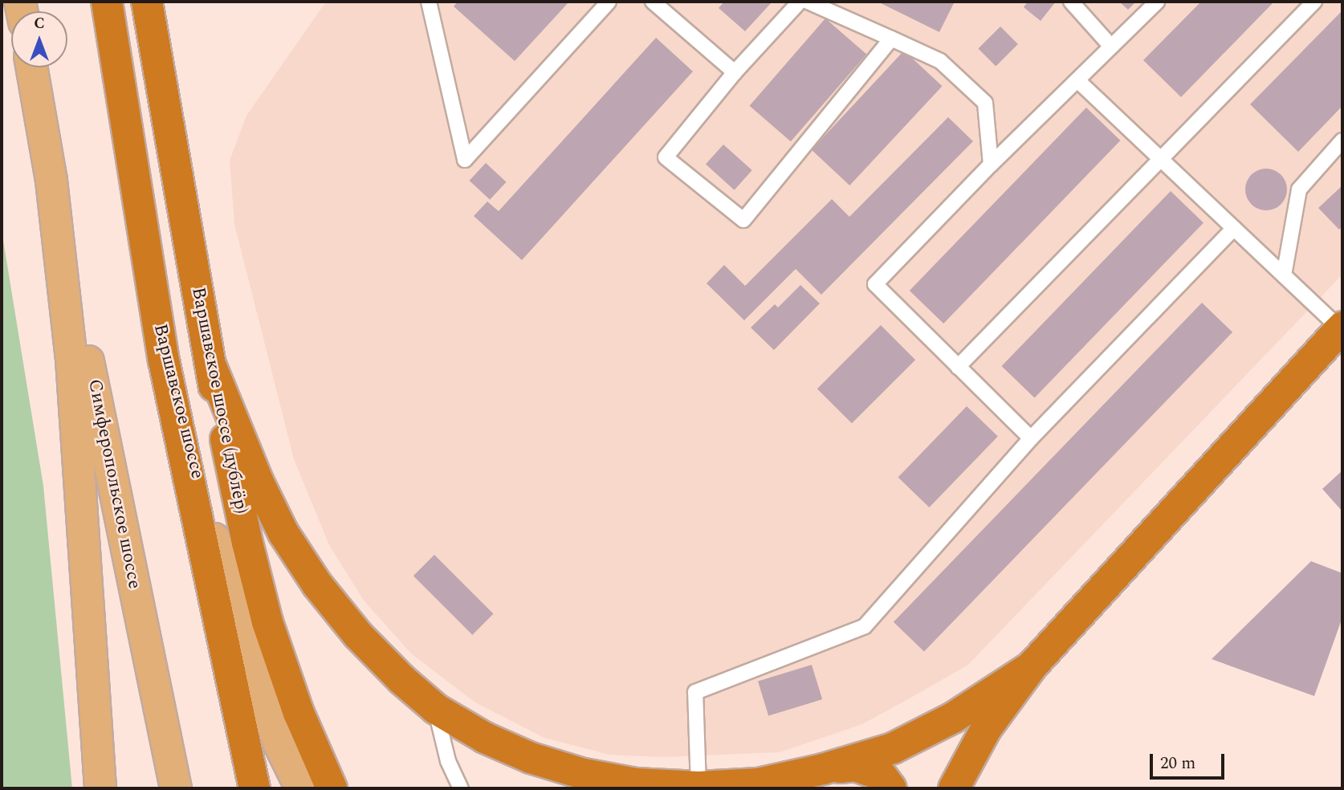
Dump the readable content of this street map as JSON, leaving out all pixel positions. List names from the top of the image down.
{
  "streets": {
    "highway": ["Варшавское шоссе (дублёр)", "Варшавское шоссе"],
    "main road": ["Симферопольское шоссе"]
  },
  "scale_bar": "20 m",
  "north": "top"
}
